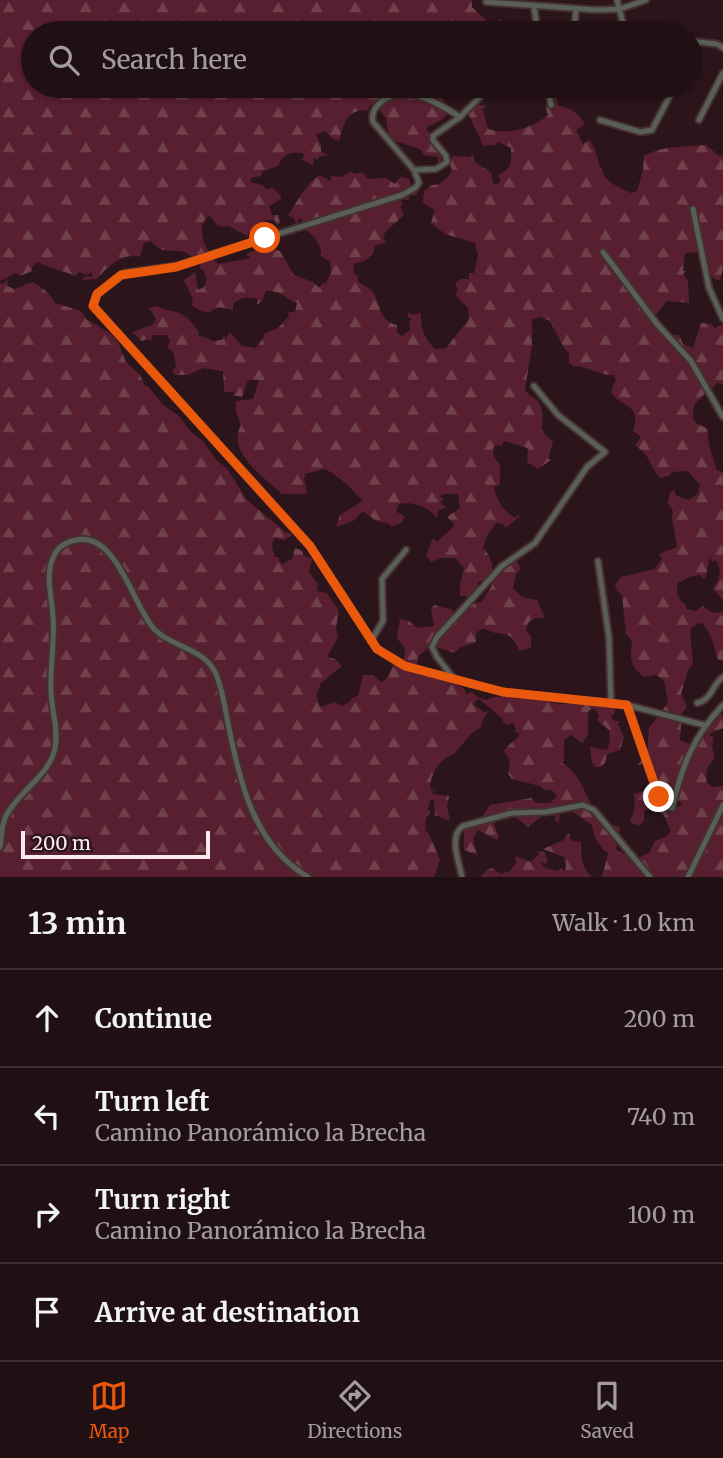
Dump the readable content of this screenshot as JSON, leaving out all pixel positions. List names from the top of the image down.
{
  "scale_bar": "200 m",
  "page": {
    "search": "Search here",
    "scale": "200 m",
    "heading": ["13 min", "Walk · 1.0 km"],
    "list": [
      ["Continue", "200 m"],
      ["Turn left", "Camino Panorámico la Brecha", "740 m"],
      ["Turn right", "Camino Panorámico la Brecha", "100 m"],
      "Arrive at destination"
    ],
    "nav": ["Map", "Directions", "Saved"]
  }
}
